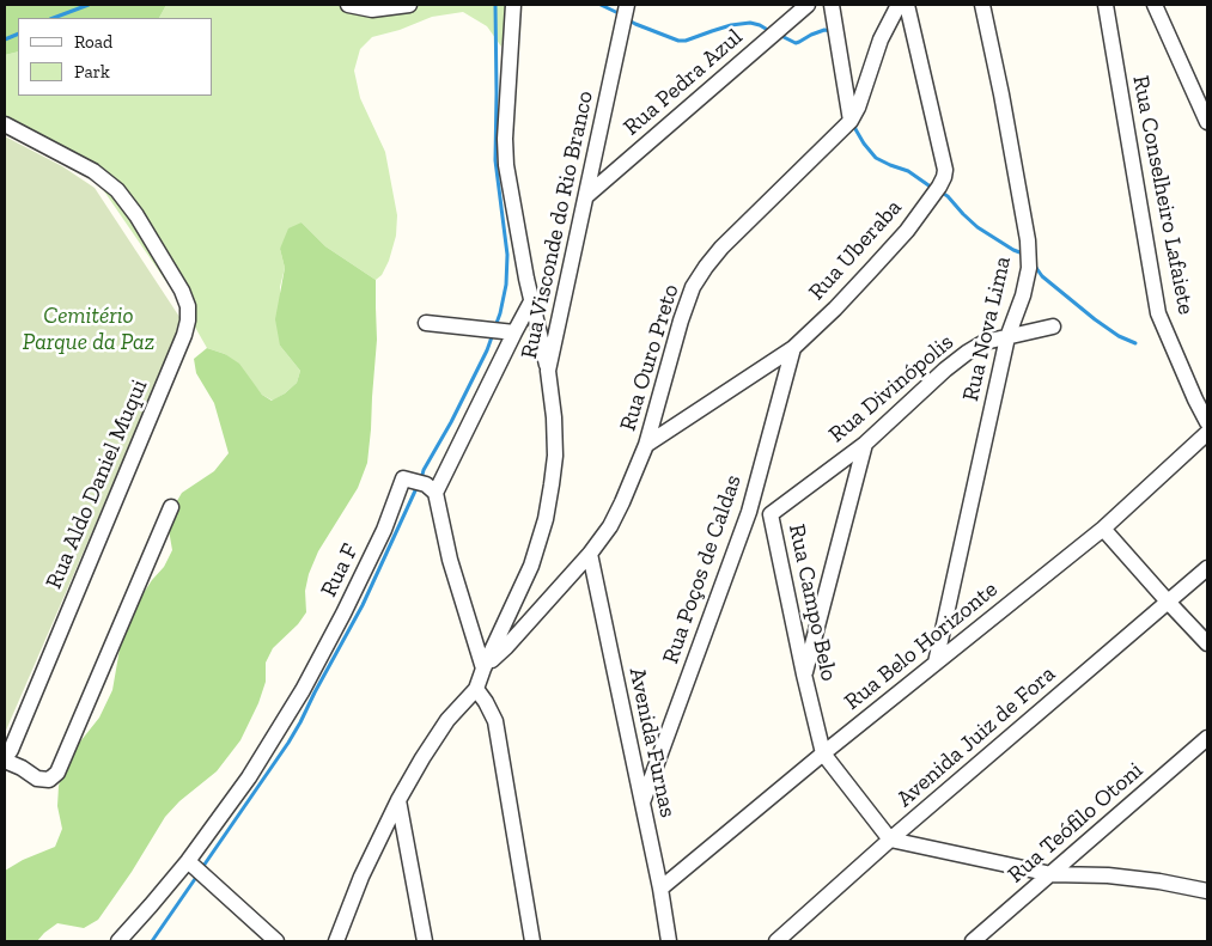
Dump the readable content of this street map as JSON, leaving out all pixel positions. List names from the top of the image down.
{
  "streets": {
    "street": [
      "Rua Pedra Azul",
      "Rua Conselheiro Lafaiete",
      "Rua Visconde do Rio Branco",
      "Rua Uberaba",
      "Rua Nova Lima",
      "Rua Ouro Preto",
      "Rua Divinópolis",
      "Rua Aldo Daniel Muqui",
      "Rua Poços de Caldas",
      "Rua F",
      "Rua Campo Belo",
      "Rua Belo Horizonte",
      "Avenida Juiz de Fora",
      "Avenida Furnas",
      "Rua Teófilo Otoni"
    ]
  },
  "crossings": [
    ["Rua Pedra Azul", "Rua Visconde do Rio Branco"],
    ["Rua Visconde do Rio Branco", "Rua Ouro Preto"],
    ["Rua Uberaba", "Rua Ouro Preto"],
    ["Rua Uberaba", "Rua Poços de Caldas"],
    ["Rua Nova Lima", "Rua Divinópolis"],
    ["Rua Nova Lima", "Rua Belo Horizonte"],
    ["Rua Ouro Preto", "Avenida Furnas"],
    ["Rua Divinópolis", "Rua Campo Belo"],
    ["Rua Poços de Caldas", "Rua Campo Belo"],
    ["Rua Poços de Caldas", "Avenida Furnas"],
    ["Rua Campo Belo", "Rua Belo Horizonte"],
    ["Rua Campo Belo", "Avenida Juiz de Fora"],
    ["Rua Belo Horizonte", "Avenida Furnas"]
  ],
  "parks": ["Cemitério Parque da Paz"],
  "legend": ["Road", "Park"]
}
